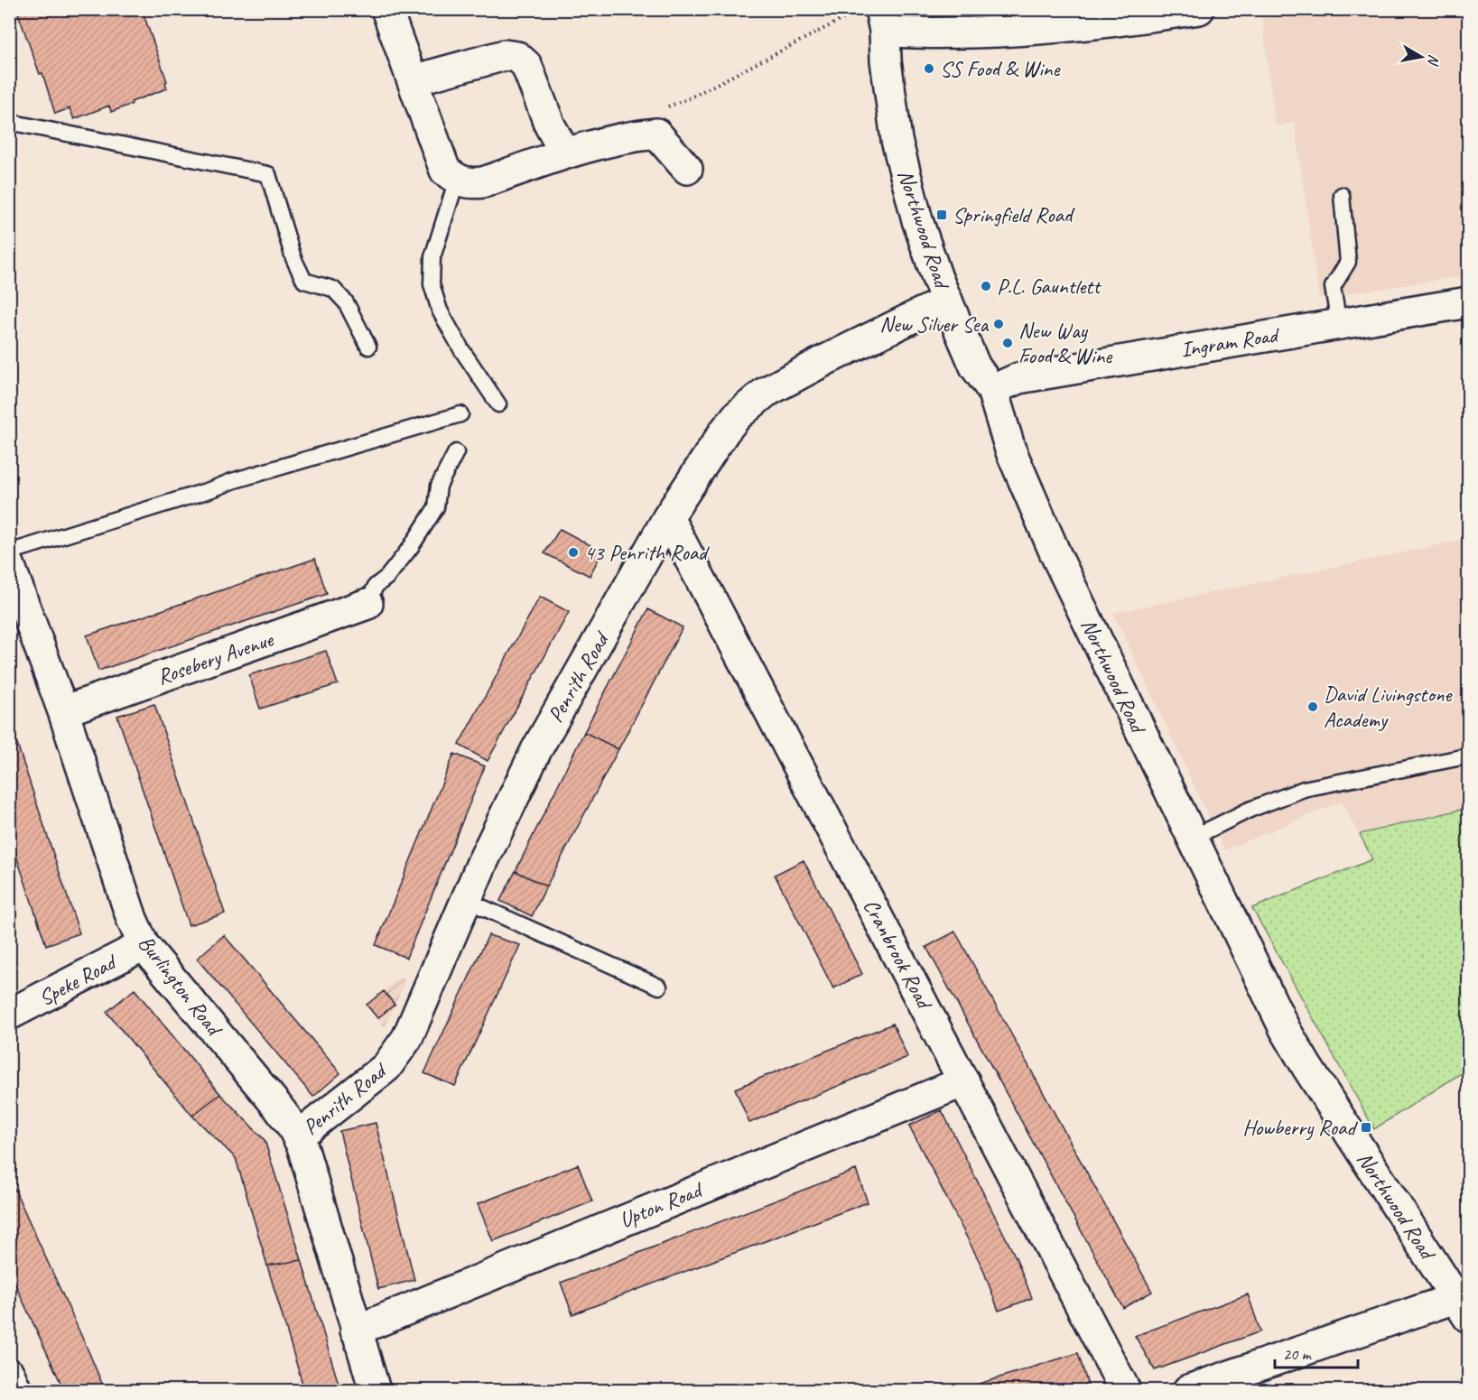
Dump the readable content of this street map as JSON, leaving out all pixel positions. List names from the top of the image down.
{
  "streets": {
    "street": [
      "Northwood Road",
      "Ingram Road",
      "Rosebery Avenue",
      "Penrith Road",
      "Cranbrook Road",
      "Speke Road",
      "Burlington Road",
      "Upton Road"
    ]
  },
  "crossings": [
    ["Northwood Road", "Ingram Road"],
    ["Northwood Road", "Penrith Road"],
    ["Rosebery Avenue", "Burlington Road"],
    ["Penrith Road", "Cranbrook Road"],
    ["Penrith Road", "Burlington Road"],
    ["Cranbrook Road", "Upton Road"],
    ["Speke Road", "Burlington Road"],
    ["Burlington Road", "Upton Road"]
  ],
  "places": {
    "other": [
      "SS Food & Wine",
      "P.L. Gauntlett",
      "New Silver Sea",
      "New Way Food & Wine",
      "43 Penrith Road",
      "David Livingstone Academy"
    ],
    "transit": ["Springfield Road", "Howberry Road"]
  },
  "scale_bar": "20 m",
  "north": "right"
}
